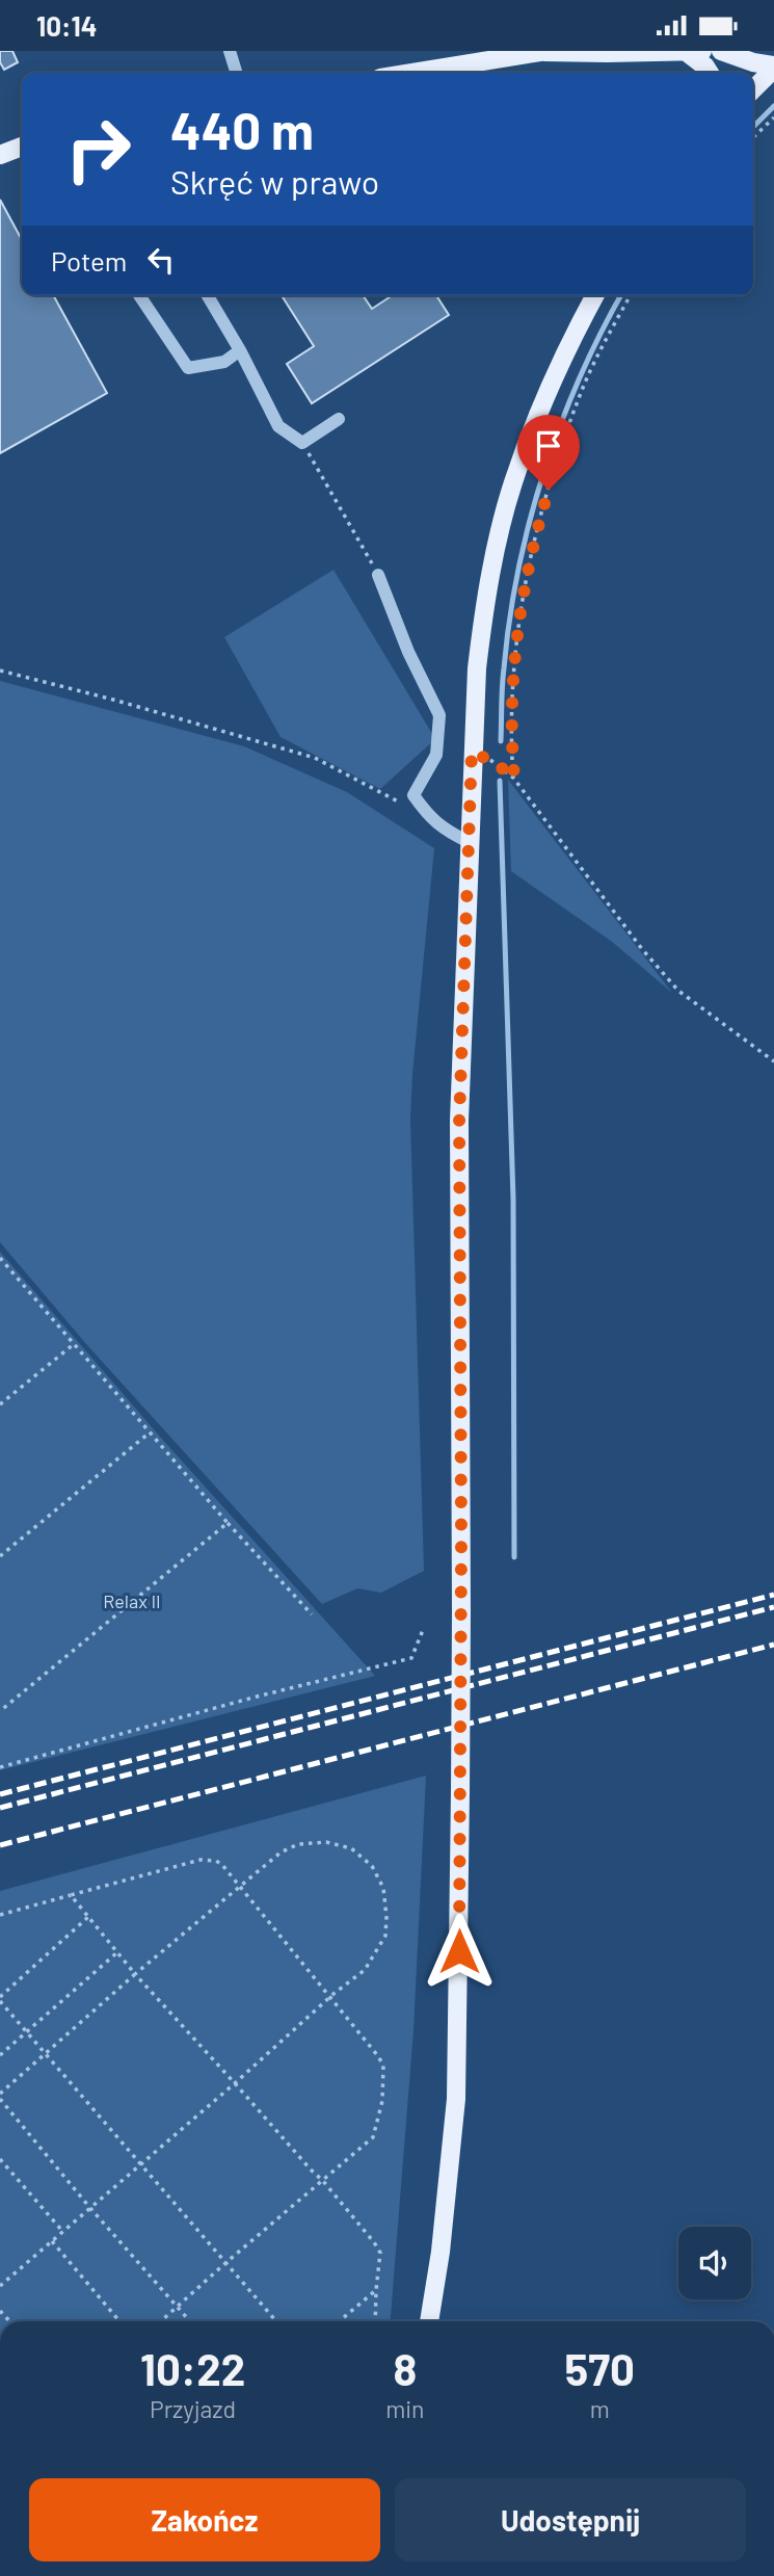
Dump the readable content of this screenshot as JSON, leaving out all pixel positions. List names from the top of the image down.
{
  "parks": ["Relax II"],
  "page": {
    "status": "10:14",
    "turn": ["440 m", "Skręć w prawo"],
    "then": "Potem",
    "eta": [
      "10:22",
      "Przyjazd",
      "8",
      "min",
      "570",
      "m"
    ],
    "buttons": ["Zakończ", "Udostępnij"]
  }
}
